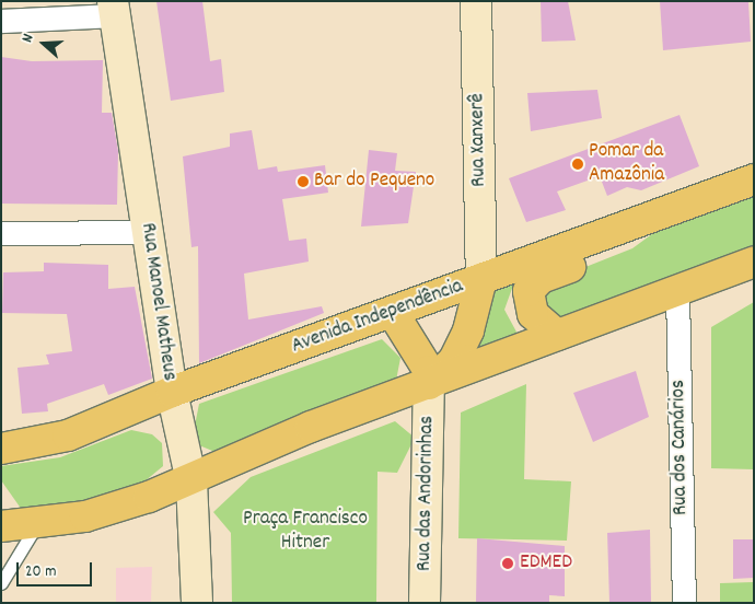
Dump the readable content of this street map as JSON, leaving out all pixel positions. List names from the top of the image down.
{
  "streets": {
    "main road": ["Avenida Independência"],
    "street": [
      "Rua Xanxerê",
      "Rua Manoel Matheus",
      "Rua dos Canários",
      "Rua das Andorinhas"
    ]
  },
  "crossings": [
    ["Rua Xanxerê", "Avenida Independência"],
    ["Rua Manoel Matheus", "Avenida Independência"]
  ],
  "parks": ["Praça Francisco Hitner"],
  "places": ["Pomar da Amazônia", "Bar do Pequeno", "EDMED"],
  "scale_bar": "20 m",
  "north": "left"
}
